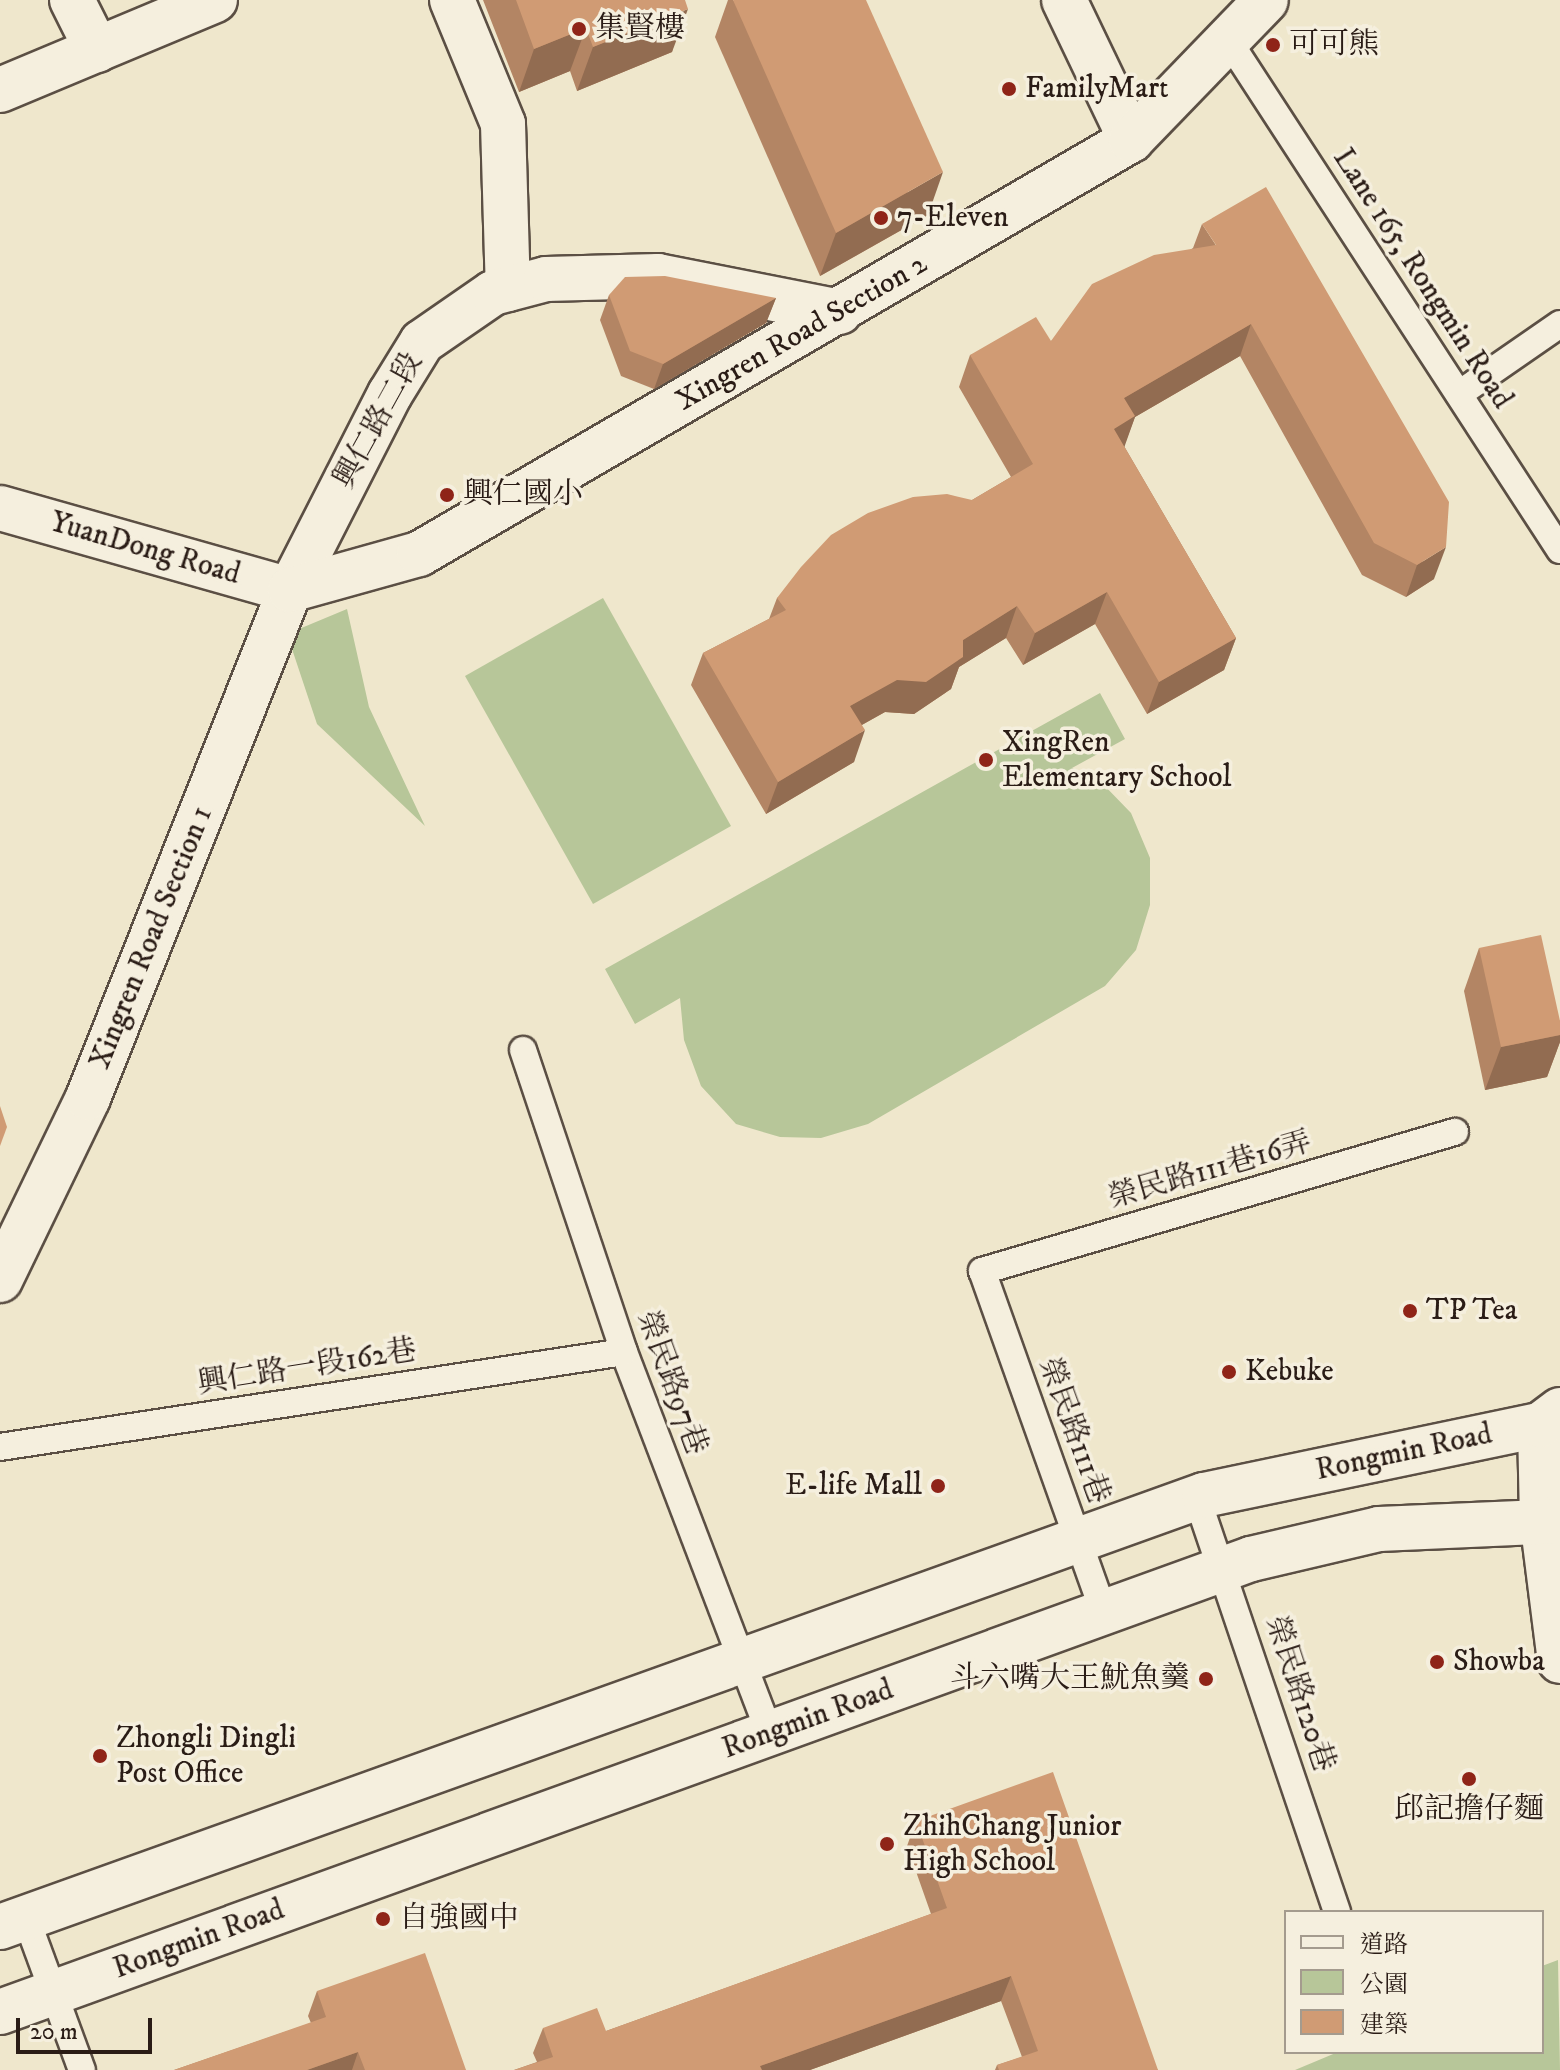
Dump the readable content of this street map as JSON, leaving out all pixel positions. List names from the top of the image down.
{
  "streets": {
    "street": [
      "Xingren Road Section 2",
      "興仁路二段",
      "YuanDong Road",
      "Xingren Road Section 1",
      "Rongmin Road"
    ],
    "lane": [
      "Lane 165, Rongmin Road",
      "榮民路111巷16弄",
      "興仁路一段162巷",
      "榮民路97巷",
      "榮民路111巷",
      "榮民路120巷"
    ]
  },
  "crossings": [
    ["Lane 165, Rongmin Road", "Xingren Road Section 2"],
    ["Xingren Road Section 2", "興仁路二段"],
    ["Xingren Road Section 2", "YuanDong Road"],
    ["Xingren Road Section 2", "Xingren Road Section 1"],
    ["興仁路二段", "YuanDong Road"],
    ["興仁路二段", "Xingren Road Section 1"],
    ["YuanDong Road", "Xingren Road Section 1"],
    ["榮民路111巷16弄", "榮民路111巷"],
    ["興仁路一段162巷", "榮民路97巷"],
    ["榮民路97巷", "Rongmin Road"],
    ["榮民路111巷", "Rongmin Road"],
    ["Rongmin Road", "榮民路120巷"]
  ],
  "places": [
    "集賢樓",
    "可可熊",
    "FamilyMart",
    "7-Eleven",
    "興仁國小",
    "XingRen Elementary School",
    "TP Tea",
    "Kebuke",
    "E-life Mall",
    "Showba",
    "斗六嘴大王魷魚羹",
    "Zhongli Dingli Post Office",
    "邱記擔仔麵",
    "ZhihChang Junior High School",
    "自強國中"
  ],
  "legend": ["道路", "公園", "建築"],
  "scale_bar": "20 m"
}
